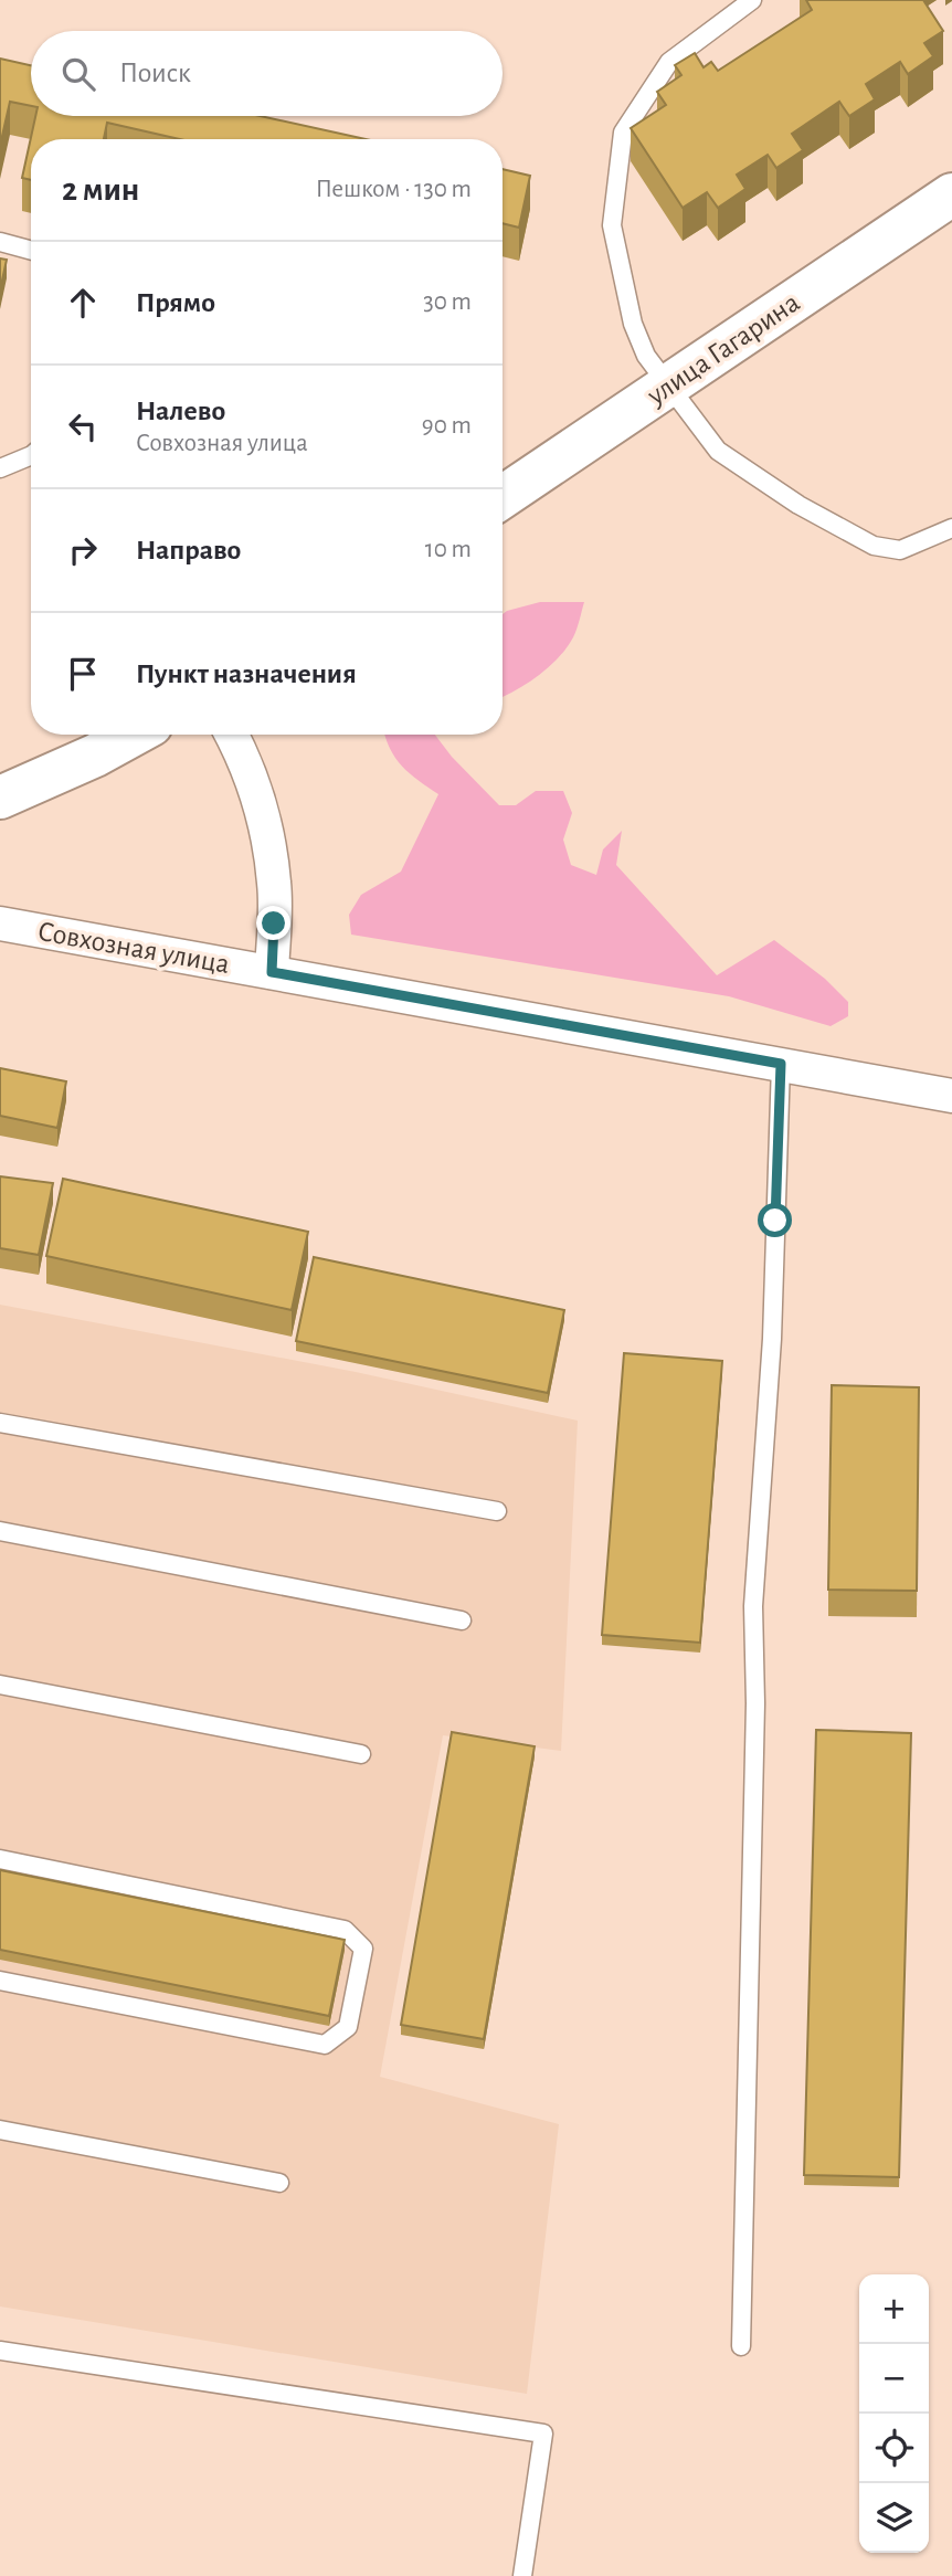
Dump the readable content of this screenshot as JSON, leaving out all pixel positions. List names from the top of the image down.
{
  "streets": {
    "street": ["улица Гагарина", "Совхозная улица"]
  },
  "page": {
    "search": "Поиск",
    "heading": ["2 мин", "Пешком · 130 m"],
    "list": [
      ["Прямо", "30 m"],
      ["Налево", "Совхозная улица", "90 m"],
      ["Направо", "10 m"],
      "Пункт назначения"
    ],
    "map_buttons": ["+", "−"]
  }
}
